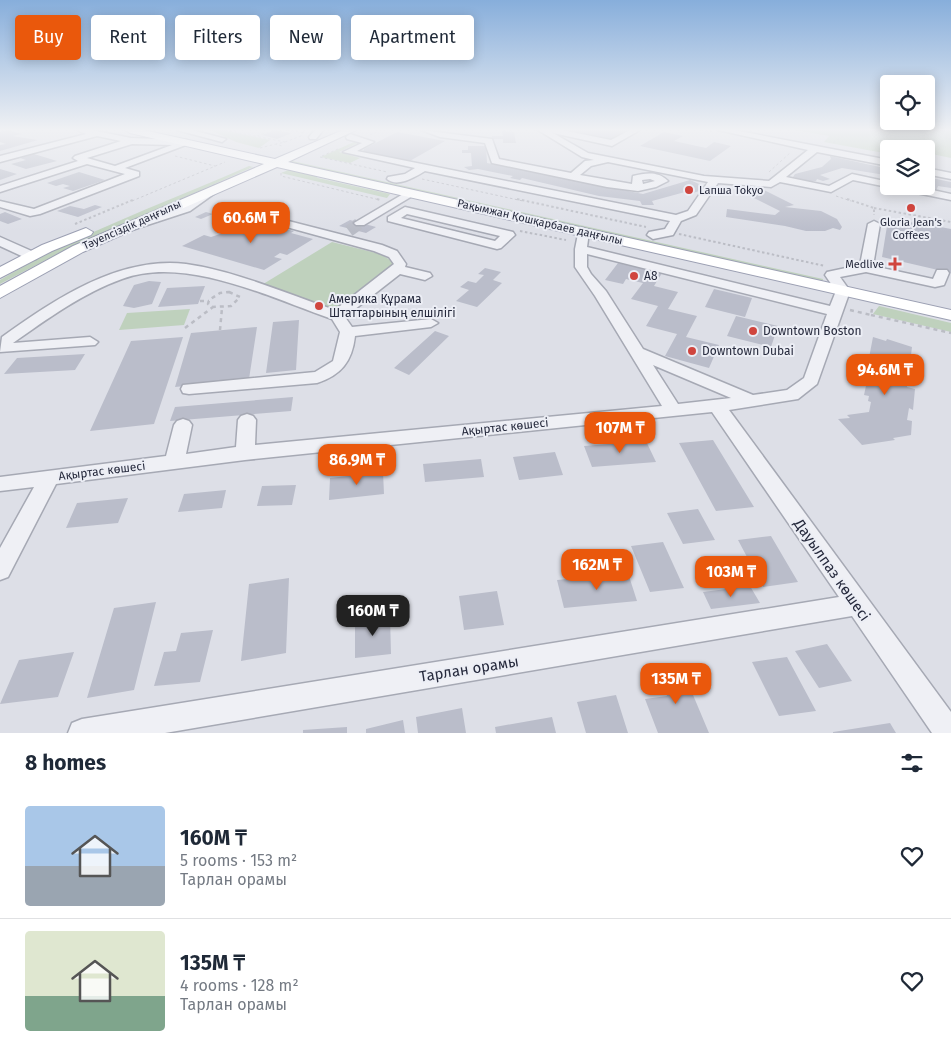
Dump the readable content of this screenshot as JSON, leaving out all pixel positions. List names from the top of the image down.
{
  "streets": {
    "main road": ["Рақымжан Қошқарбаев даңғылы", "Тәуелсіздік даңғылы"],
    "street": ["Ақыртас көшесі", "Дауылпаз көшесі", "Тарлан орамы"]
  },
  "crossings": [
    ["Рақымжан Қошқарбаев даңғылы", "Ақыртас көшесі"],
    ["Ақыртас көшесі", "Дауылпаз көшесі"],
    ["Дауылпаз көшесі", "Тарлан орамы"]
  ],
  "places": {
    "other": [
      "Lапша Tokyo",
      "Gloria Jean's Coffees",
      "А8",
      "Америка Құрама Штаттарының елшілігі",
      "Downtown Boston",
      "Downtown Dubai"
    ],
    "health": ["Medlive"]
  },
  "page": {
    "chip": [
      "Buy",
      "Rent",
      "Filters",
      "New",
      "Apartment"
    ],
    "price": [
      "60.6M ₸",
      "94.6M ₸",
      "107M ₸",
      "86.9M ₸",
      "162M ₸",
      "103M ₸",
      "160M ₸",
      "135M ₸"
    ],
    "heading": "8 homes",
    "list": [
      {
        "name": "160M ₸",
        "note": "5 rooms · 153 m² · Тарлан орамы"
      },
      {
        "name": "135M ₸",
        "note": "4 rooms · 128 m² · Тарлан орамы"
      }
    ]
  }
}
